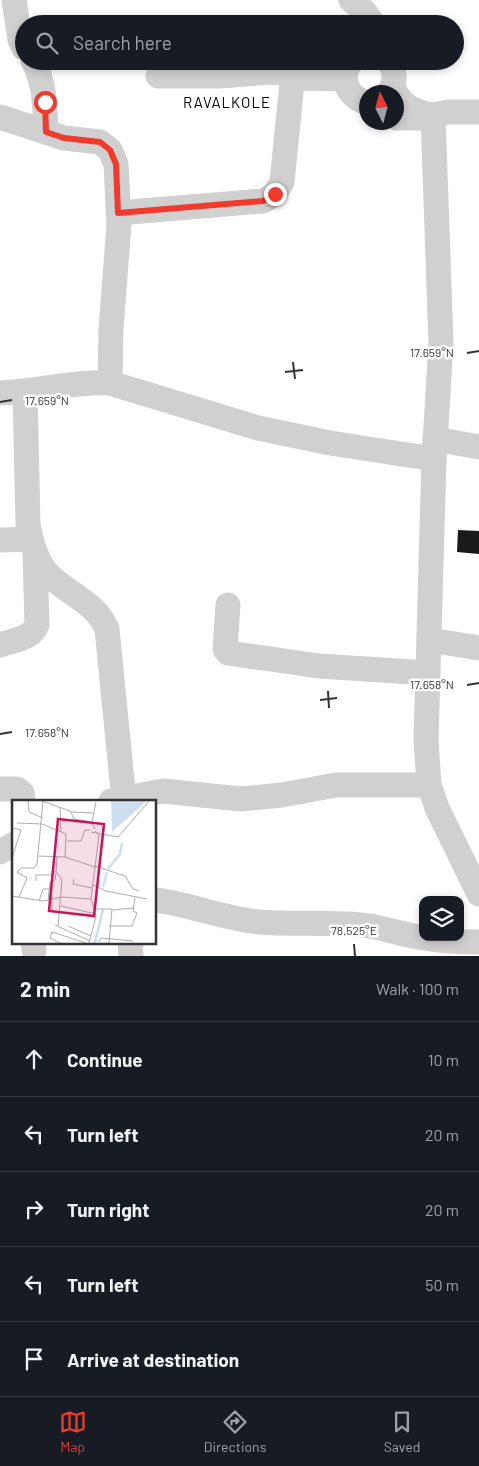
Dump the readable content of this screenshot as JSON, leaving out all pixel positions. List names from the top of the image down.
{
  "districts": ["RAVALKOLE"],
  "north": "top",
  "page": {
    "search": "Search here",
    "heading": ["2 min", "Walk · 100 m"],
    "list": [
      ["Continue", "10 m"],
      ["Turn left", "20 m"],
      ["Turn right", "20 m"],
      ["Turn left", "50 m"],
      "Arrive at destination"
    ],
    "nav": ["Map", "Directions", "Saved"]
  },
  "coordinates": ["17.659°N", "17.658°N", "78.525°E"]
}
